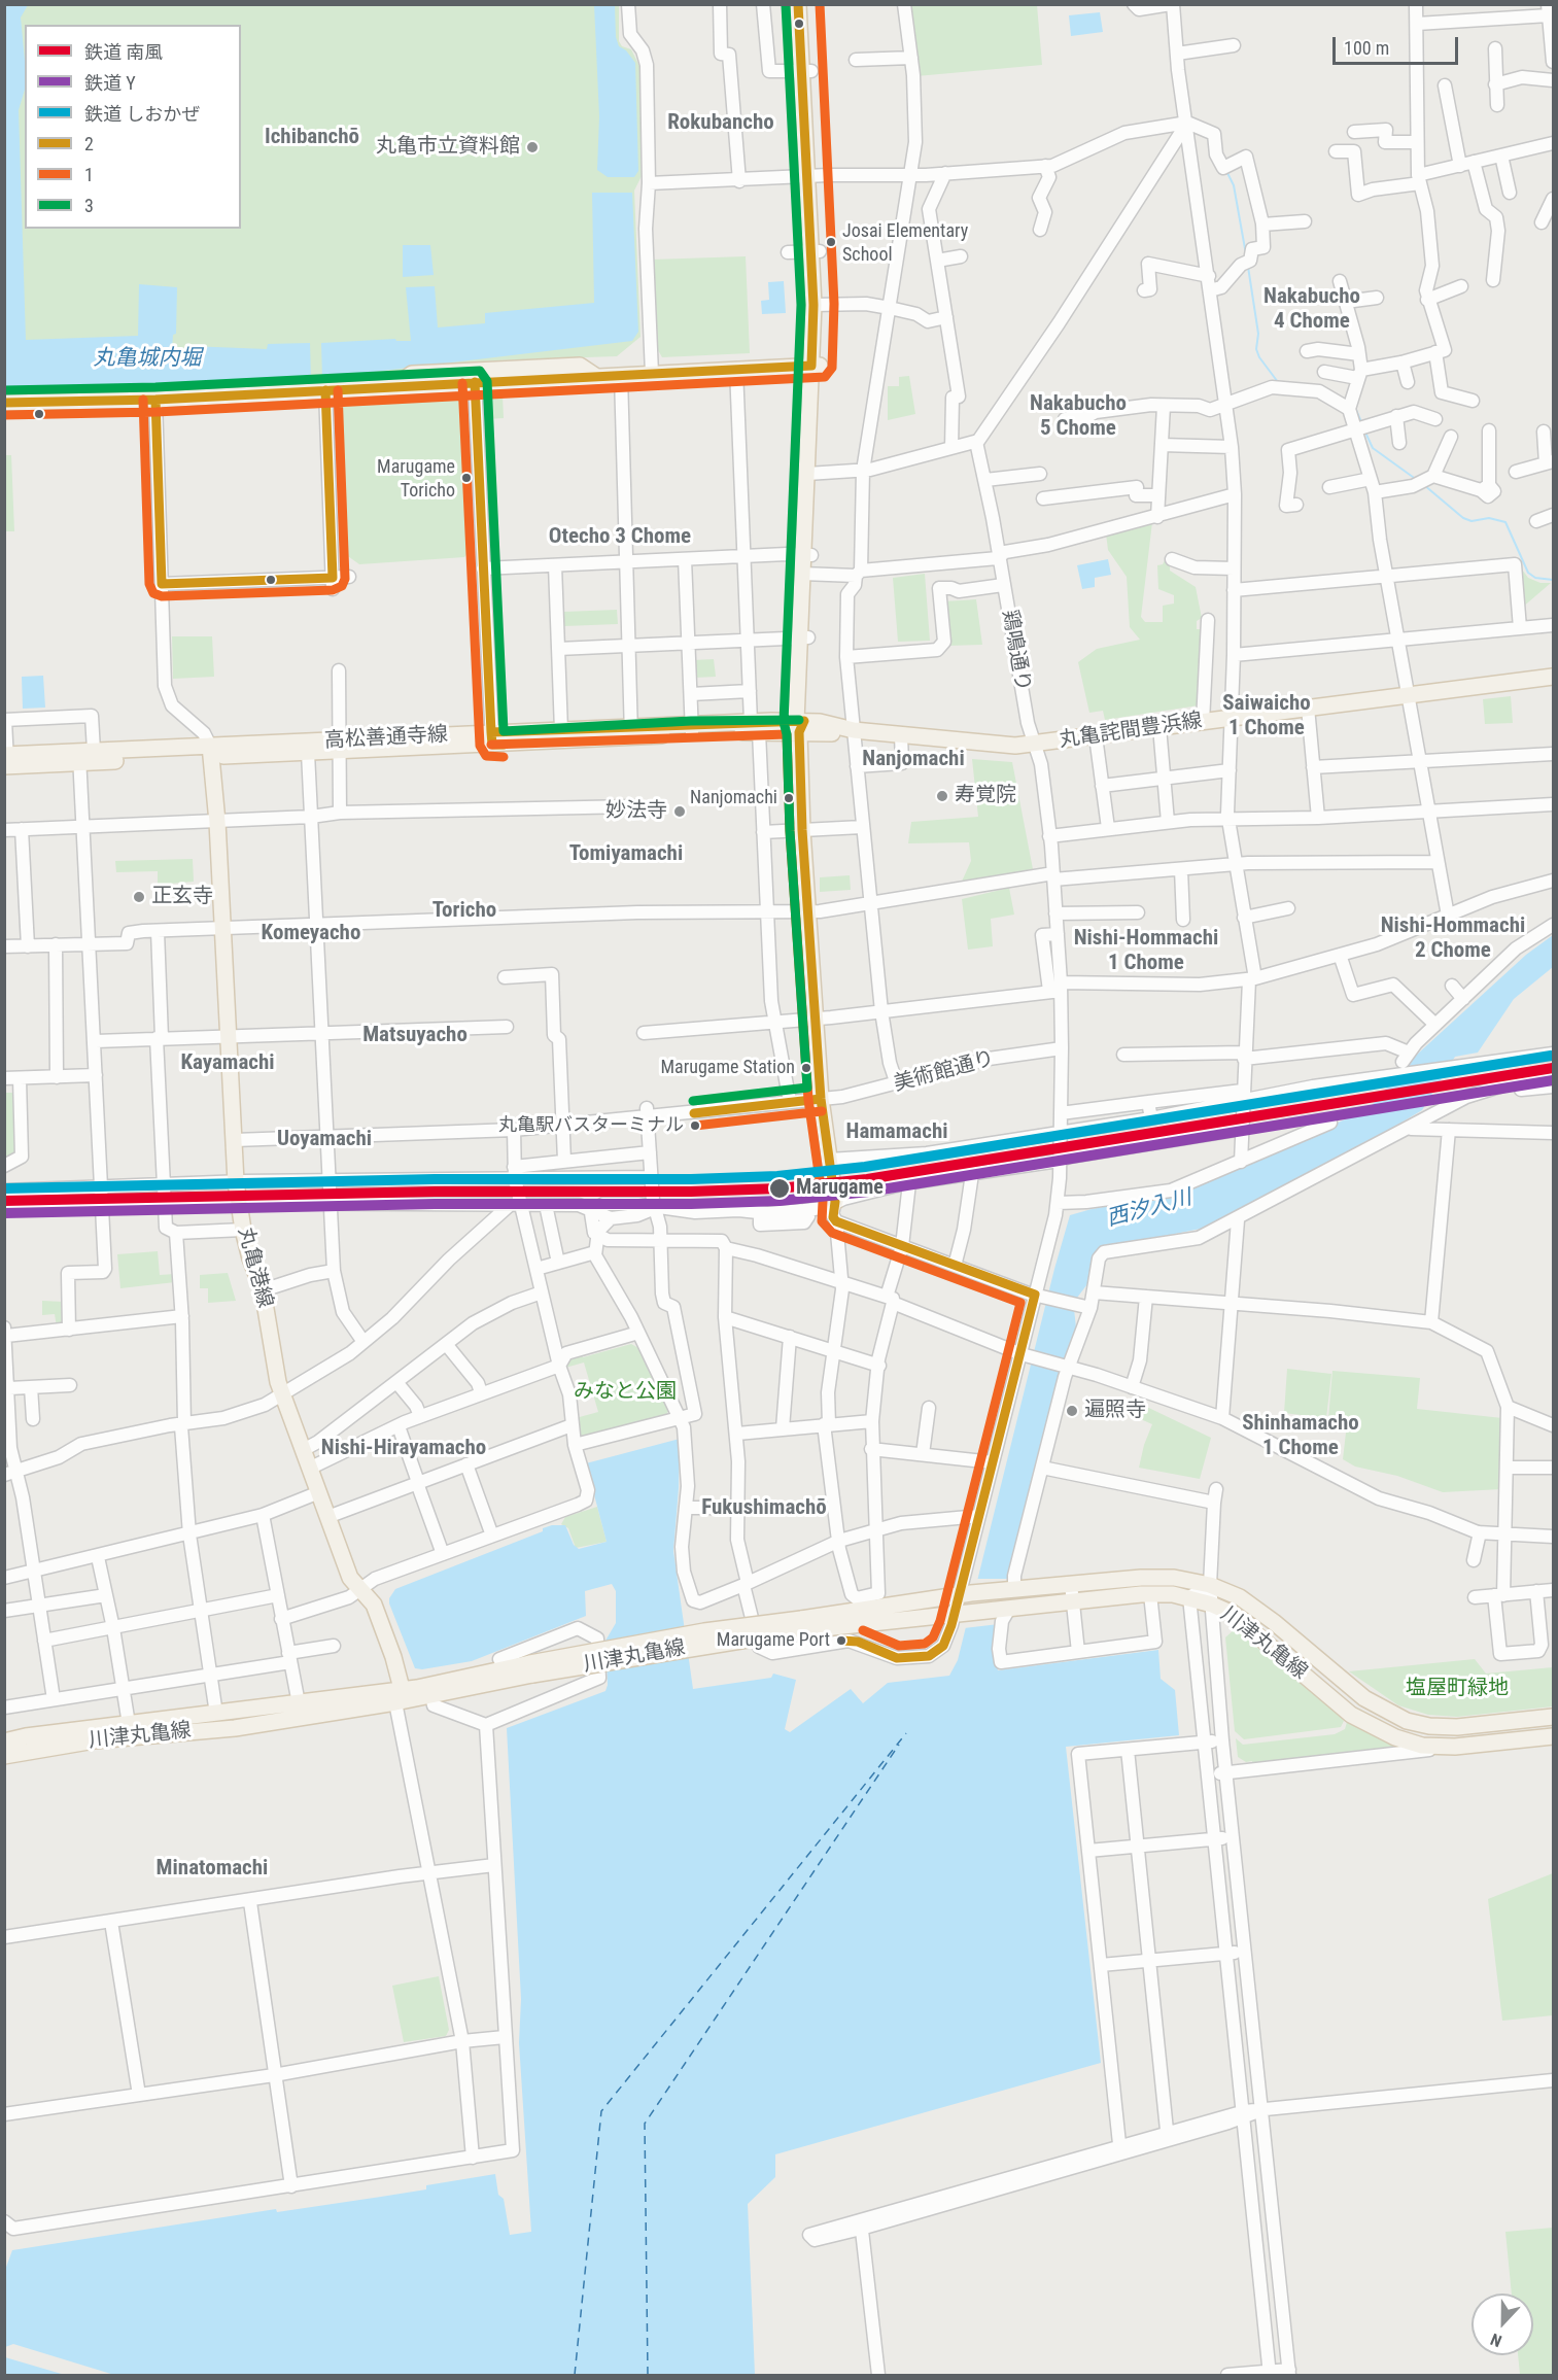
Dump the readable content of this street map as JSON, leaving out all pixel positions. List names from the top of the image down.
{
  "streets": {
    "main road": [
      "丸亀詫間豊浜線",
      "高松善通寺線",
      "丸亀港線",
      "川津丸亀線"
    ],
    "street": ["鶏鳴通り", "美術館通り"]
  },
  "crossings": [
    ["鶏鳴通り", "丸亀詫間豊浜線"],
    ["鶏鳴通り", "美術館通り"],
    ["鶏鳴通り", "川津丸亀線"],
    ["丸亀詫間豊浜線", "高松善通寺線"],
    ["高松善通寺線", "丸亀港線"],
    ["美術館通り", "丸亀港線"],
    ["丸亀港線", "川津丸亀線"]
  ],
  "districts": [
    "Rokubancho",
    "Ichibanchō",
    "Nakabucho 4 Chome",
    "Nakabucho 5 Chome",
    "Otecho 3 Chome",
    "Saiwaicho 1 Chome",
    "Nanjomachi",
    "Tomiyamachi",
    "Toricho",
    "Nishi-Hommachi 2 Chome",
    "Komeyacho",
    "Nishi-Hommachi 1 Chome",
    "Matsuyacho",
    "Kayamachi",
    "Hamamachi",
    "Uoyamachi",
    "Shinhamacho 1 Chome",
    "Nishi-Hirayamacho",
    "Fukushimachō",
    "Minatomachi"
  ],
  "water": ["丸亀城内堀", "西汐入川"],
  "parks": ["みなと公園", "塩屋町緑地"],
  "places": [
    "丸亀市立資料館",
    "Josai Elementary School",
    "Marugame Toricho",
    "寿覚院",
    "Nanjomachi",
    "妙法寺",
    "正玄寺",
    "Marugame Station",
    "丸亀駅バスターミナル",
    "Marugame",
    "遍照寺",
    "Marugame Port"
  ],
  "lines": [
    "transit line 2",
    "transit line 1",
    "transit line 3",
    "rail line しおかぜ",
    "rail line 南風",
    "rail line Y"
  ],
  "legend": [
    "鉄道 南風",
    "鉄道 Y",
    "鉄道 しおかぜ",
    "2",
    "1",
    "3"
  ],
  "scale_bar": "100 m",
  "north": "bottom"
}
